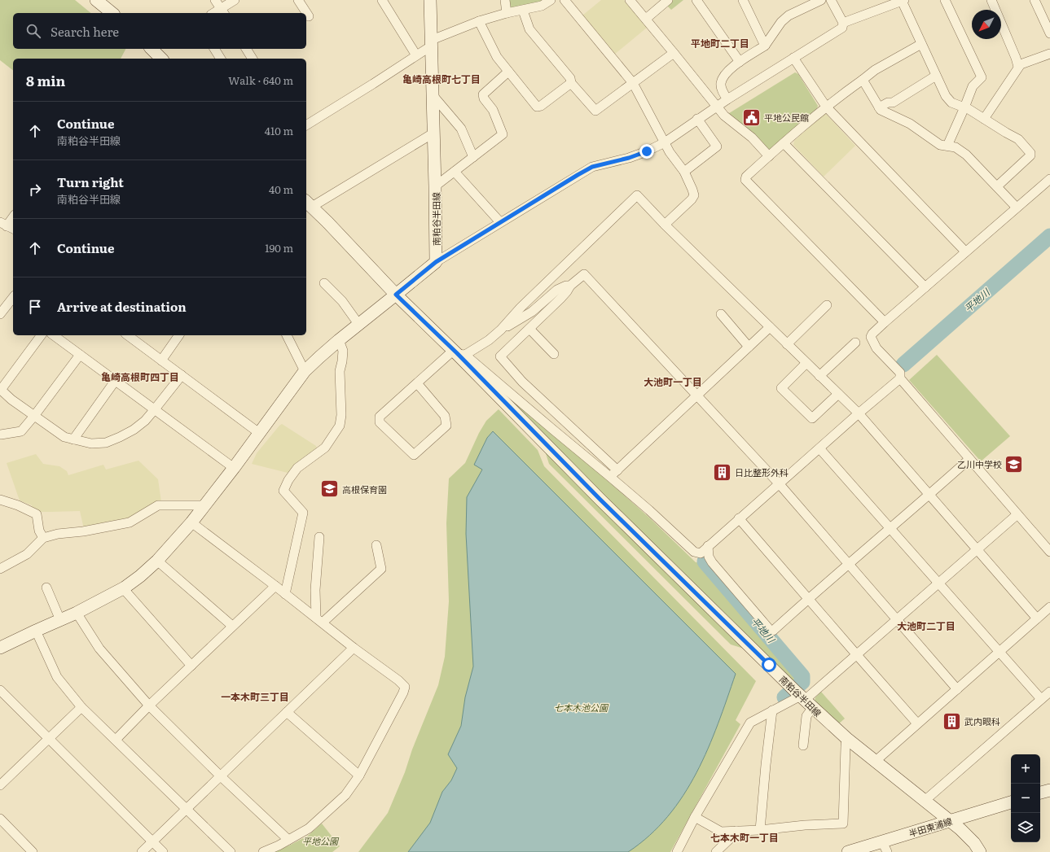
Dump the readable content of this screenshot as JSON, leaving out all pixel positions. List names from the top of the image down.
{
  "streets": {
    "main road": ["南粕谷半田線", "半田東浦線"]
  },
  "crossings": [
    ["南粕谷半田線", "半田東浦線"]
  ],
  "districts": [
    "平地町二丁目",
    "亀崎高根町七丁目",
    "亀崎高根町四丁目",
    "大池町一丁目",
    "大池町二丁目",
    "一本木町三丁目",
    "七本木町一丁目"
  ],
  "water": ["平地川"],
  "parks": ["七本木池公園", "平地公園"],
  "places": {
    "public building": ["平地公民館"],
    "school or university": ["乙川中学校", "高根保育園"],
    "building": ["日比整形外科", "武内眼科"]
  },
  "north": "bottom left",
  "page": {
    "search": "Search here",
    "heading": ["8 min", "Walk · 640 m"],
    "list": [
      ["Continue", "南粕谷半田線", "410 m"],
      ["Turn right", "南粕谷半田線", "40 m"],
      ["Continue", "190 m"],
      "Arrive at destination"
    ],
    "map_buttons": ["+", "−"]
  }
}
